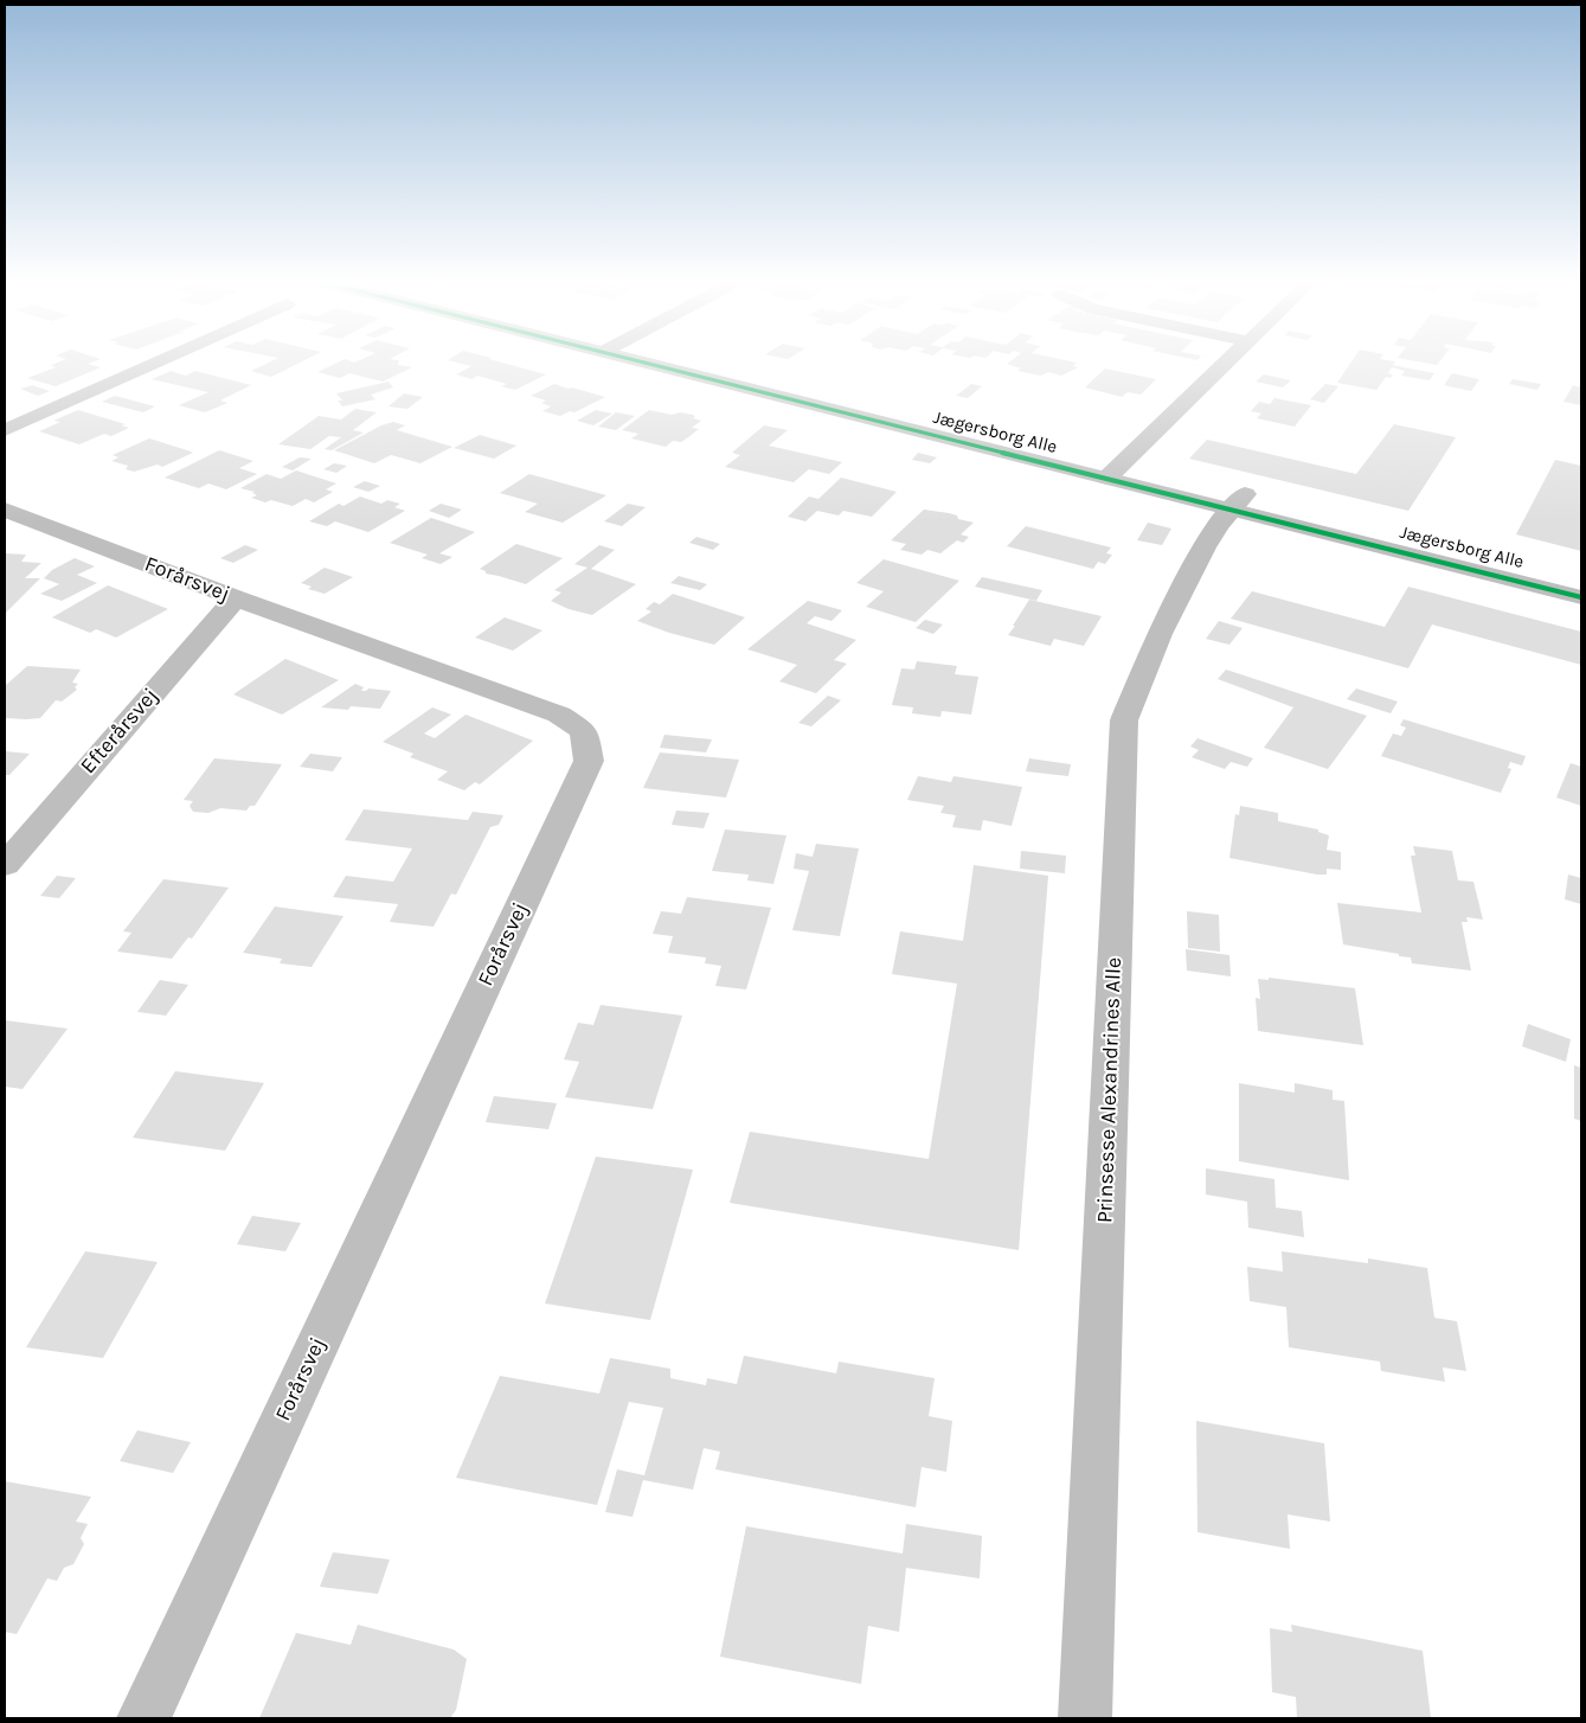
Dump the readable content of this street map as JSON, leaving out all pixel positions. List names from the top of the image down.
{
  "streets": {
    "street": [
      "Jægersborg Alle",
      "Forårsvej",
      "Efterårsvej",
      "Prinsesse Alexandrines Alle"
    ]
  },
  "crossings": [
    ["Jægersborg Alle", "Prinsesse Alexandrines Alle"],
    ["Forårsvej", "Efterårsvej"]
  ]
}
